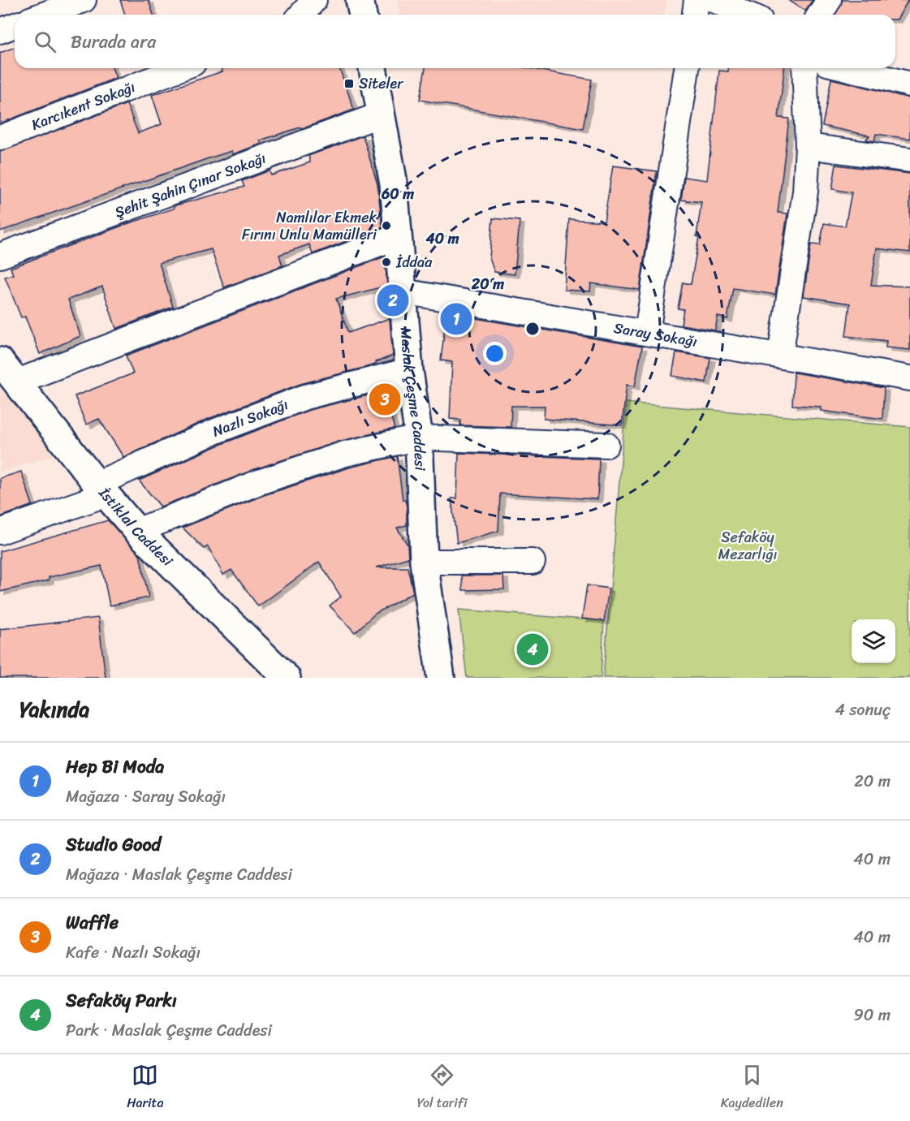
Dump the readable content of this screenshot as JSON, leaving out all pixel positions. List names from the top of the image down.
{
  "streets": {
    "street": [
      "Karcıkent Sokağı",
      "Şehit Şahin Çınar Sokağı",
      "Saray Sokağı",
      "Maslak Çeşme Caddesi",
      "Nazlı Sokağı",
      "İstiklal Caddesi"
    ]
  },
  "crossings": [
    ["Şehit Şahin Çınar Sokağı", "Maslak Çeşme Caddesi"],
    ["Saray Sokağı", "Maslak Çeşme Caddesi"],
    ["Maslak Çeşme Caddesi", "Nazlı Sokağı"],
    ["Nazlı Sokağı", "İstiklal Caddesi"]
  ],
  "parks": ["Sefaköy Mezarlığı"],
  "places": {
    "transit": ["Siteler"],
    "other": ["Namlılar Ekmek Fırını Unlu Mamülleri", "İddaa"]
  },
  "page": {
    "search": "Burada ara",
    "pins": [
      "2",
      "1",
      "3",
      "4"
    ],
    "heading": ["Yakında", "4 sonuç"],
    "list": [
      {
        "mark": "1",
        "name": "Hep Bi Moda",
        "note": "Mağaza · Saray Sokağı",
        "value": "20 m"
      },
      {
        "mark": "2",
        "name": "Studio Good",
        "note": "Mağaza · Maslak Çeşme Caddesi",
        "value": "40 m"
      },
      {
        "mark": "3",
        "name": "Waffle",
        "note": "Kafe · Nazlı Sokağı",
        "value": "40 m"
      },
      {
        "mark": "4",
        "name": "Sefaköy Parkı",
        "note": "Park · Maslak Çeşme Caddesi",
        "value": "90 m"
      }
    ],
    "nav": ["Harita", "Yol tarifi", "Kaydedilen"]
  },
  "rings": ["60 m", "40 m", "20 m"]
}
